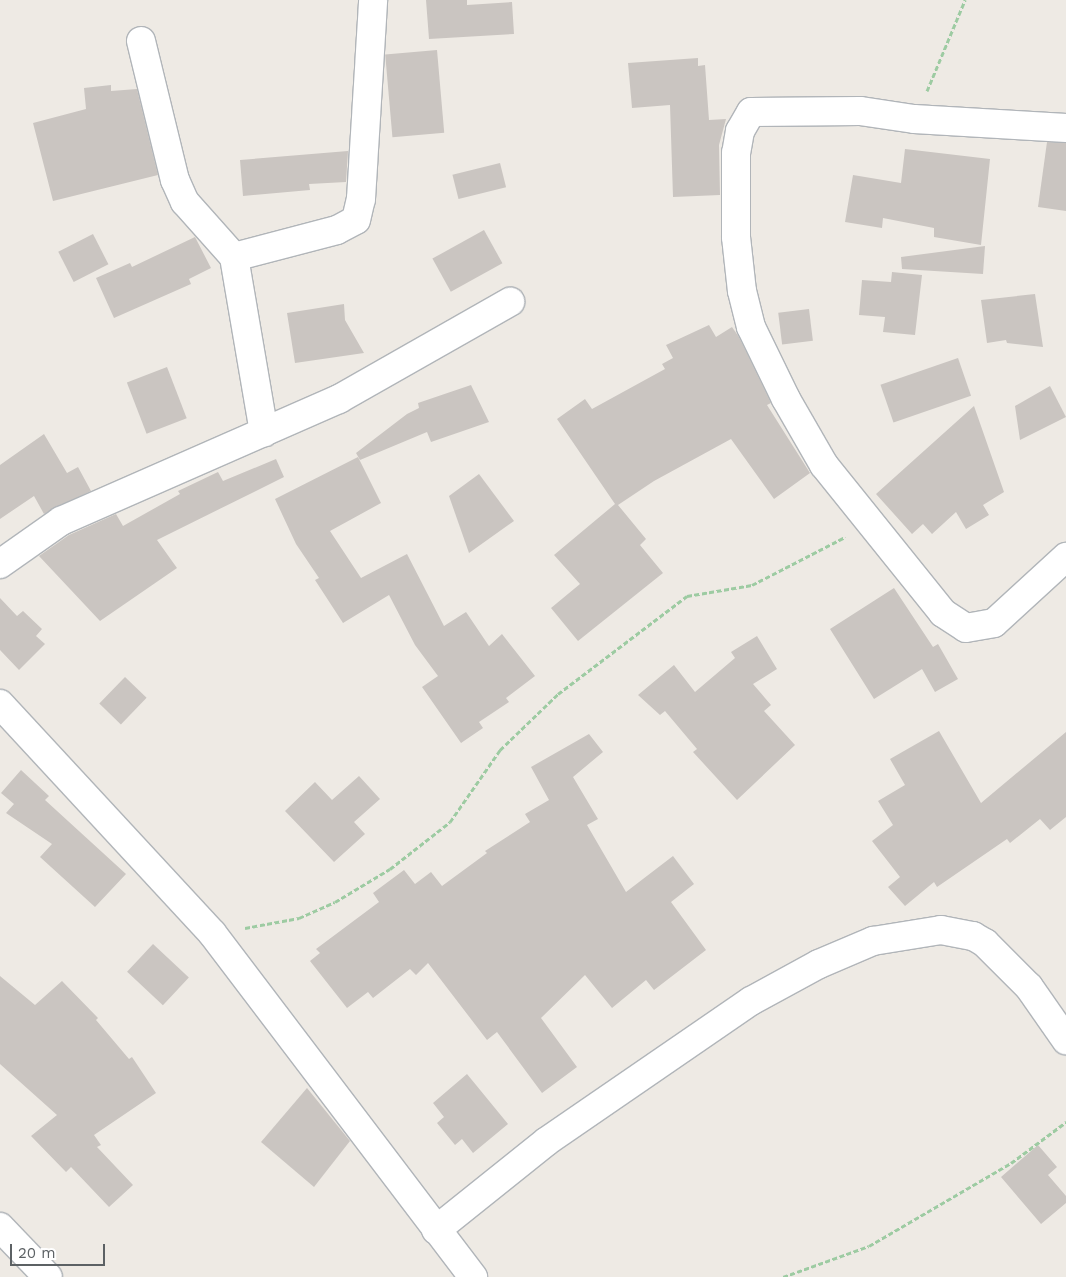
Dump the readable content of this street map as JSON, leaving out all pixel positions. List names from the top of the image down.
{
  "scale_bar": "20 m"
}
